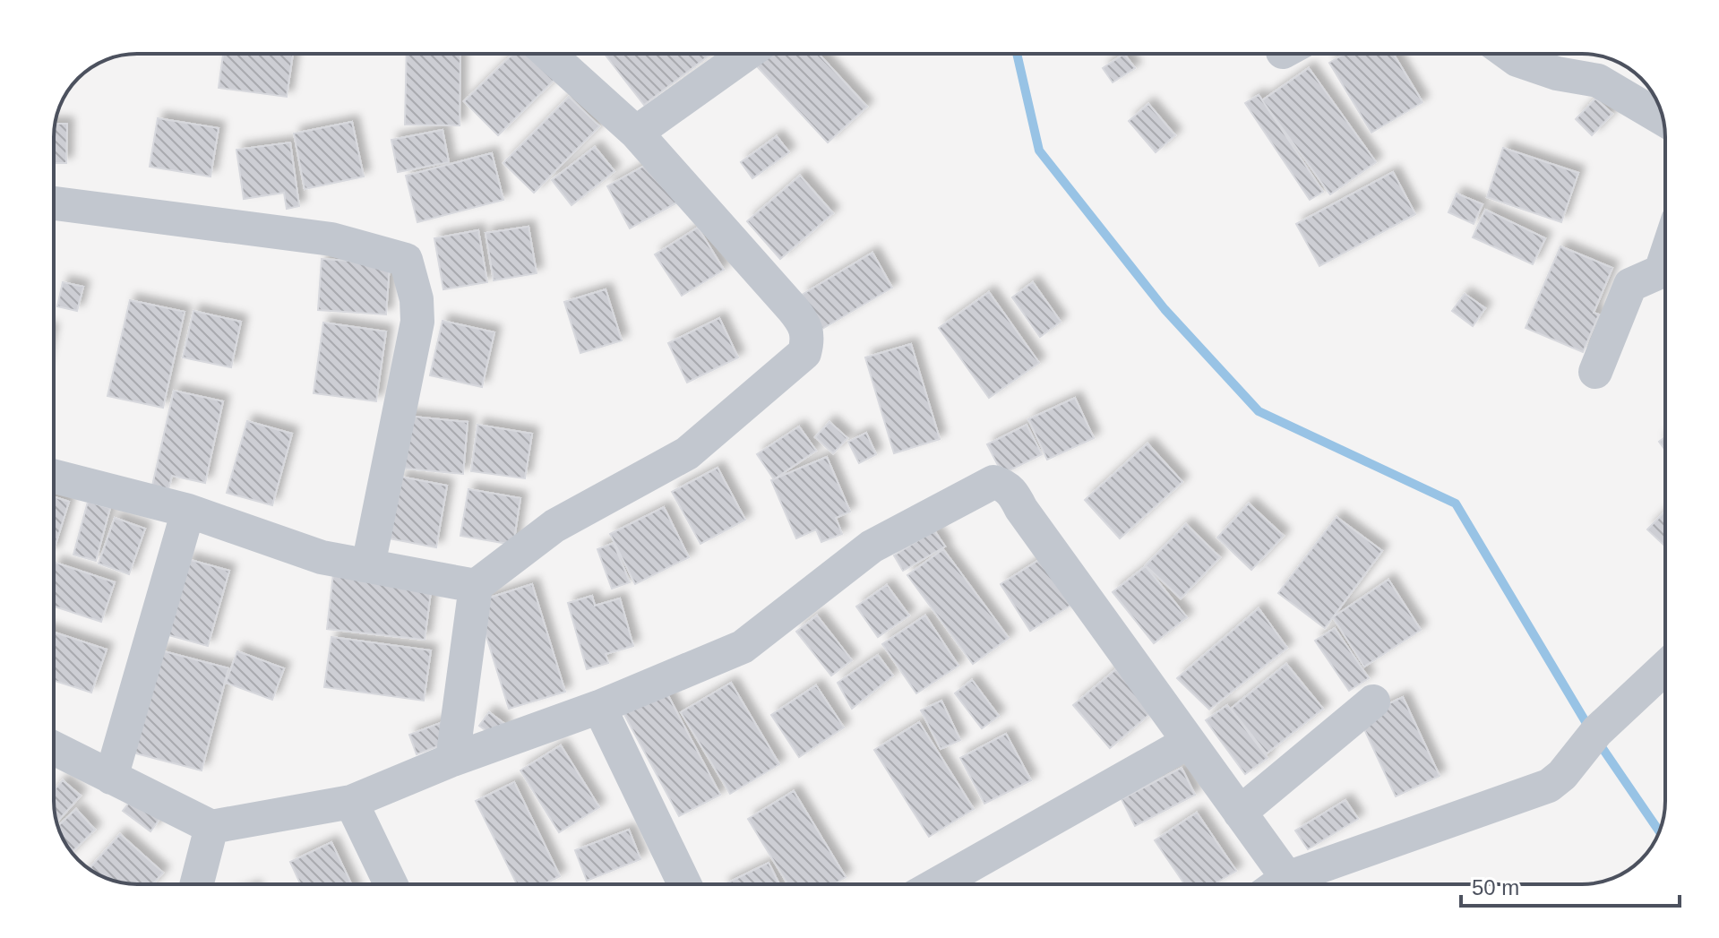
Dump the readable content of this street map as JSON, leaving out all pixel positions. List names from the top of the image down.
{
  "scale_bar": "50 m"
}
